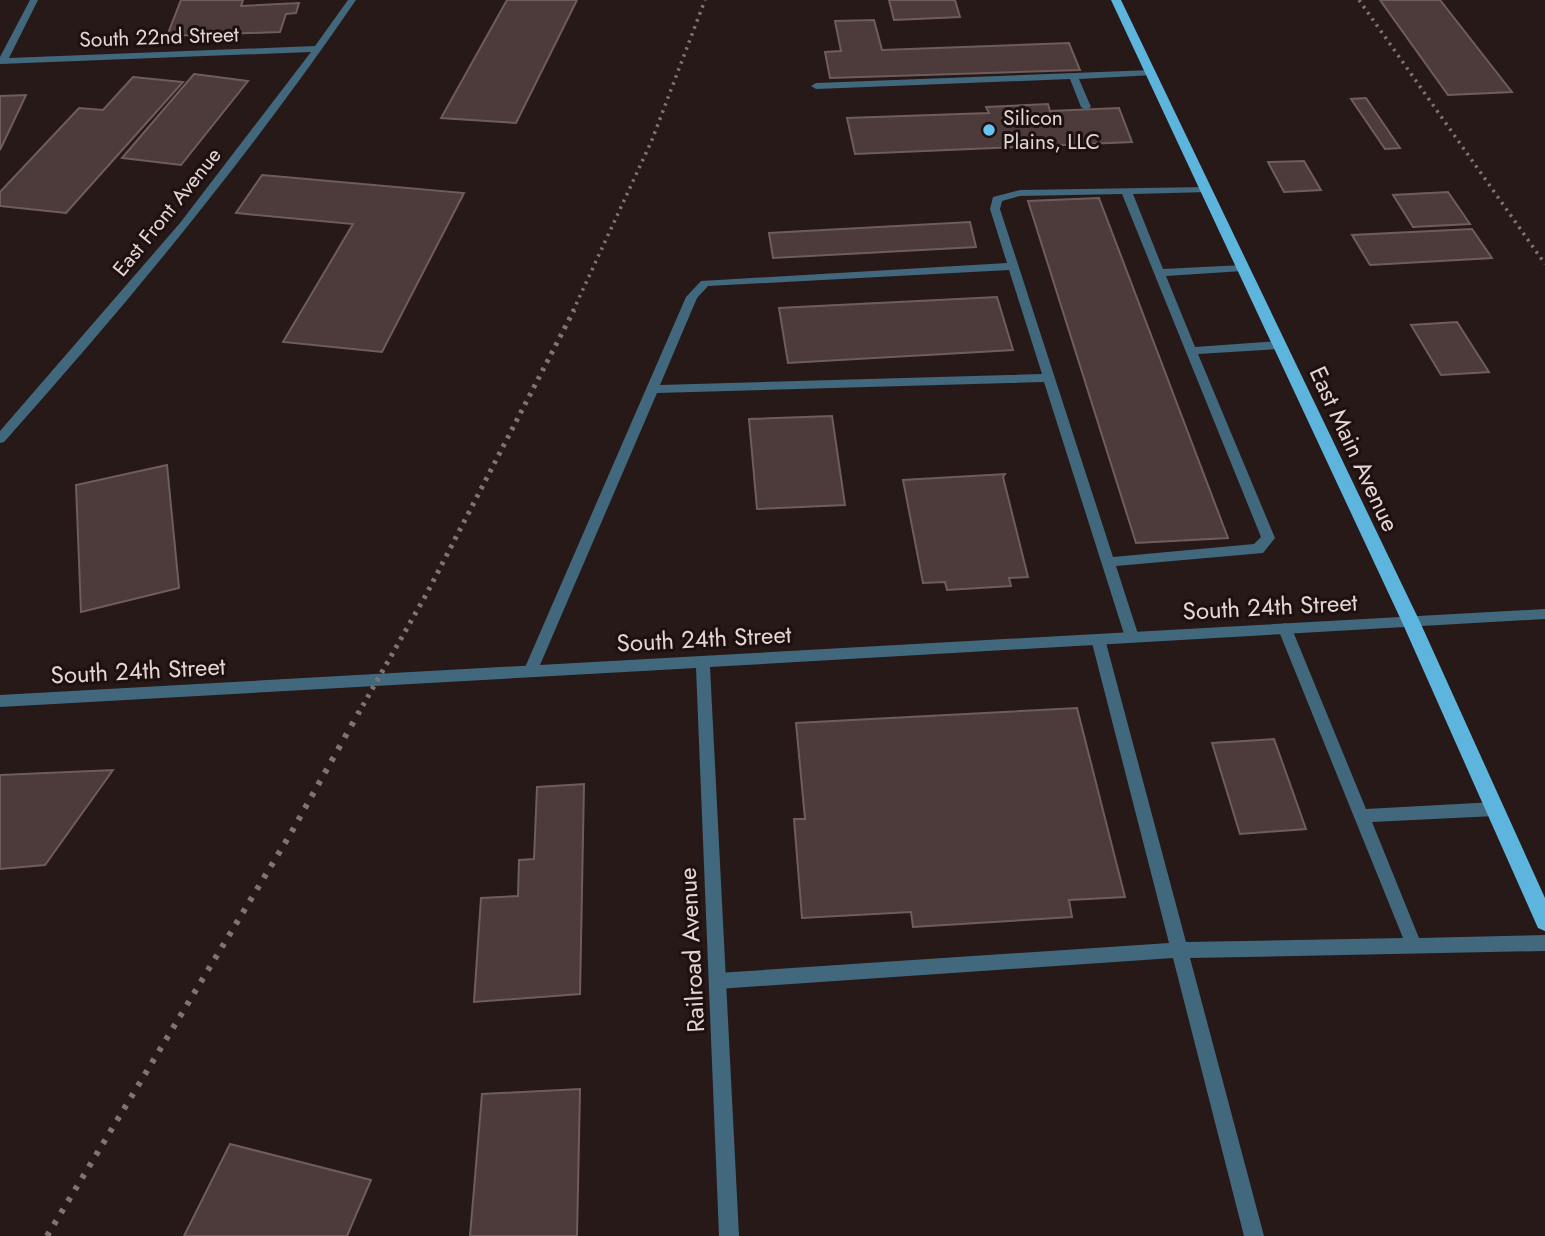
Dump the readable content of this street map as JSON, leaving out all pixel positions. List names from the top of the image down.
{
  "streets": {
    "main road": ["East Main Avenue"],
    "street": [
      "South 22nd Street",
      "East Front Avenue",
      "South 24th Street",
      "Railroad Avenue"
    ]
  },
  "crossings": [
    ["South 22nd Street", "East Front Avenue"],
    ["East Main Avenue", "South 24th Street"],
    ["South 24th Street", "Railroad Avenue"]
  ],
  "places": ["Silicon Plains, LLC"]
}
